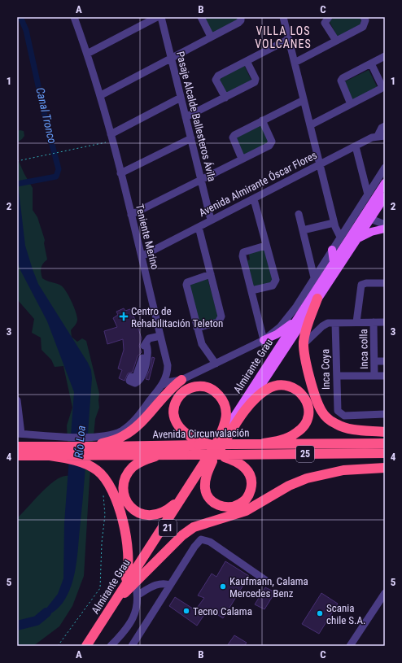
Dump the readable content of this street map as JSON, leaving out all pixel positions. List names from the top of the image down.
{
  "streets": {
    "highway": [
      "Almirante Grau",
      "Avenida Circunvalación",
      "25",
      "21"
    ],
    "street": [
      "Pasaje Alcalde Ballesteros Ávila",
      "Avenida Almirante Óscar Flores",
      "Teniente Merino",
      "Inca colla",
      "Inca Coya"
    ]
  },
  "crossings": [
    ["Pasaje Alcalde Ballesteros Ávila", "Avenida Almirante Óscar Flores"],
    ["Avenida Almirante Óscar Flores", "Teniente Merino"],
    ["Teniente Merino", "Almirante Grau"],
    ["Teniente Merino", "Avenida Circunvalación"],
    ["Almirante Grau", "Avenida Circunvalación"]
  ],
  "districts": ["VILLA LOS VOLCANES"],
  "water": ["Canal Tronco", "Río Loa"],
  "places": {
    "health": ["Centro de Rehabilitación Teleton"],
    "other": ["Kaufmann, Calama Mercedes Benz", "Tecno Calama", "Scania chile S.A."]
  },
  "grid": {
    "columns": ["A", "B", "C"],
    "rows": [
      "1",
      "2",
      "3",
      "4",
      "5"
    ]
  }
}
